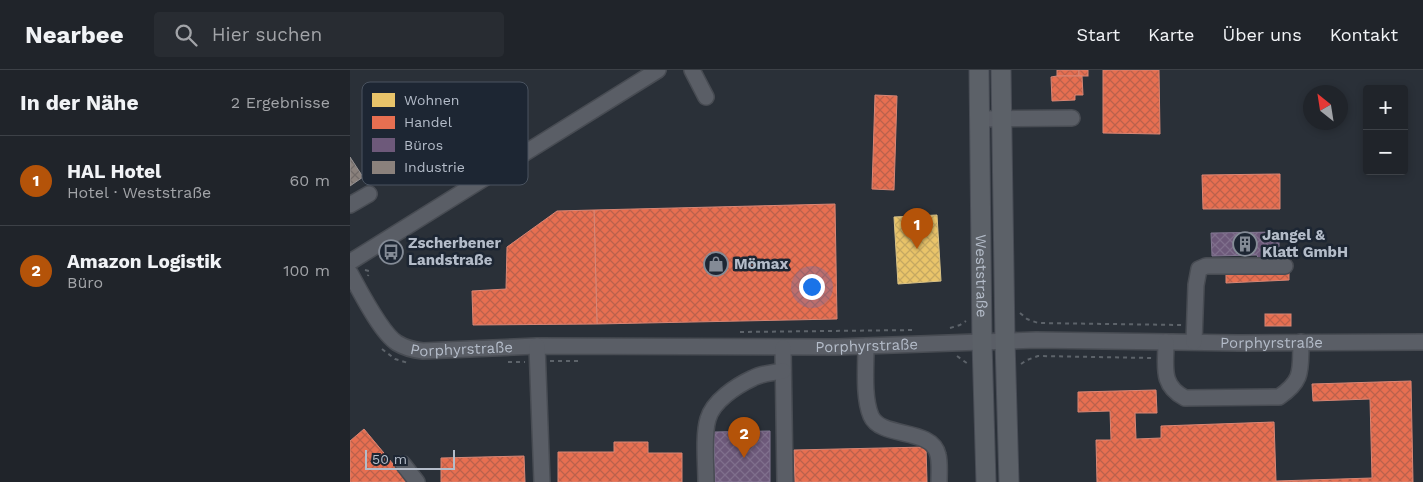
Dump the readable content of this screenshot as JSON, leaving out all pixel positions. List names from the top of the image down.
{
  "streets": {
    "main road": ["Weststraße"],
    "street": ["Porphyrstraße"]
  },
  "crossings": [
    ["Weststraße", "Porphyrstraße"]
  ],
  "places": {
    "building": ["Jangel & Klatt GmbH"],
    "bus stop": ["Zscherbener Landstraße"],
    "shop": ["Mömax"]
  },
  "legend": [
    "Wohnen",
    "Handel",
    "Büros",
    "Industrie"
  ],
  "scale_bar": "50 m",
  "north": "top left",
  "page": {
    "header": "Nearbee",
    "search": "Hier suchen",
    "nav": [
      "Start",
      "Karte",
      "Über uns",
      "Kontakt"
    ],
    "heading": ["In der Nähe", "2 Ergebnisse"],
    "map_buttons": ["+", "−"],
    "list": [
      {
        "mark": "1",
        "name": "HAL Hotel",
        "note": "Hotel · Weststraße",
        "value": "60 m"
      },
      {
        "mark": "2",
        "name": "Amazon Logistik",
        "note": "Büro",
        "value": "100 m"
      }
    ],
    "pins": ["1", "2"],
    "scale": "50 m"
  }
}
